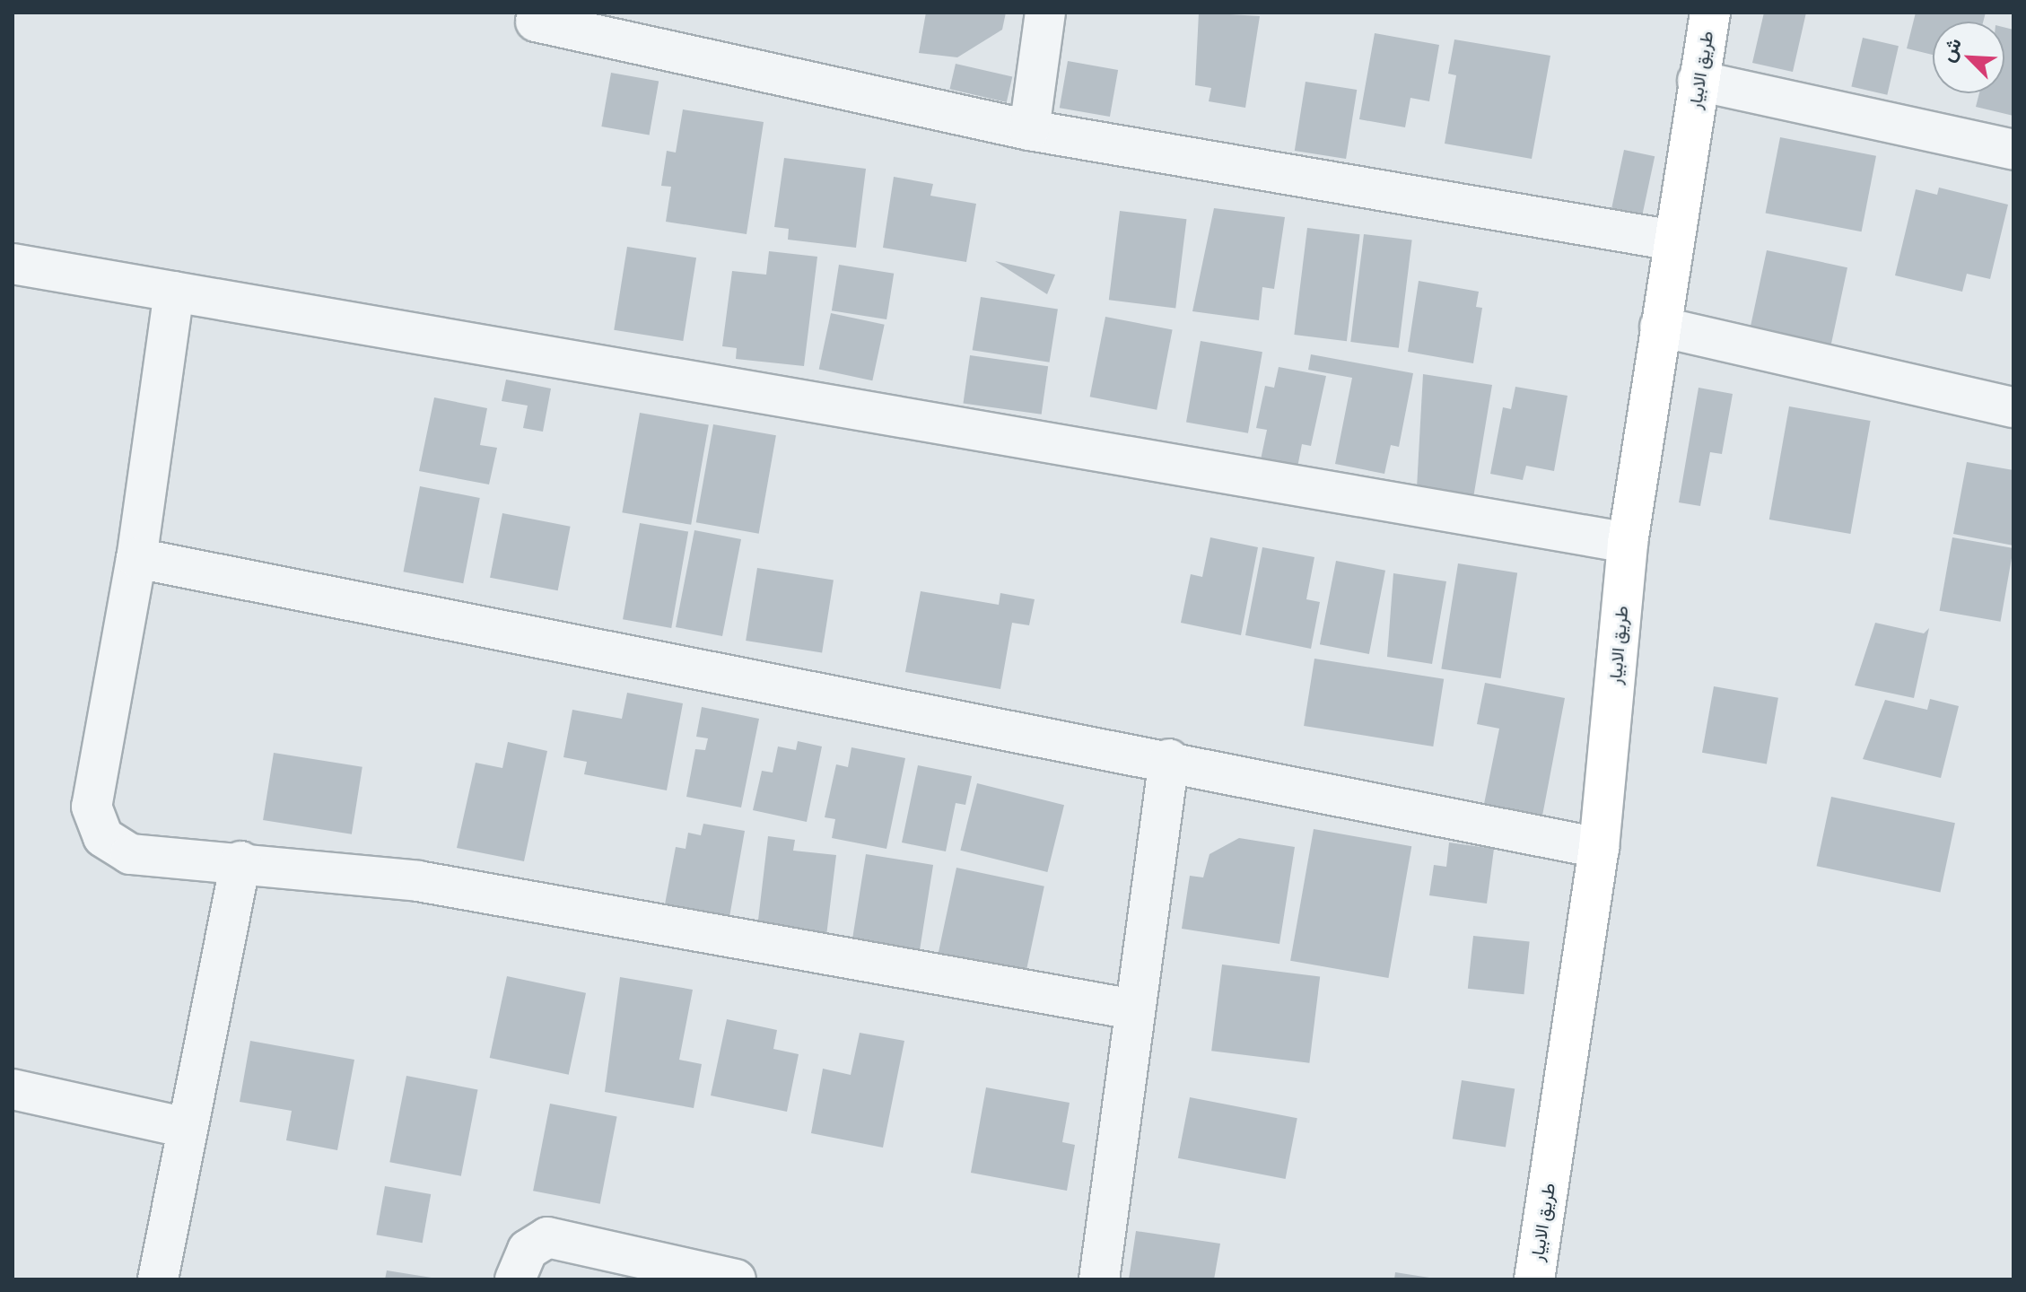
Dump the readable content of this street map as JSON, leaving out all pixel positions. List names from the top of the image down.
{
  "streets": {
    "main road": ["طريق الابيار"]
  },
  "north": "top left"
}
